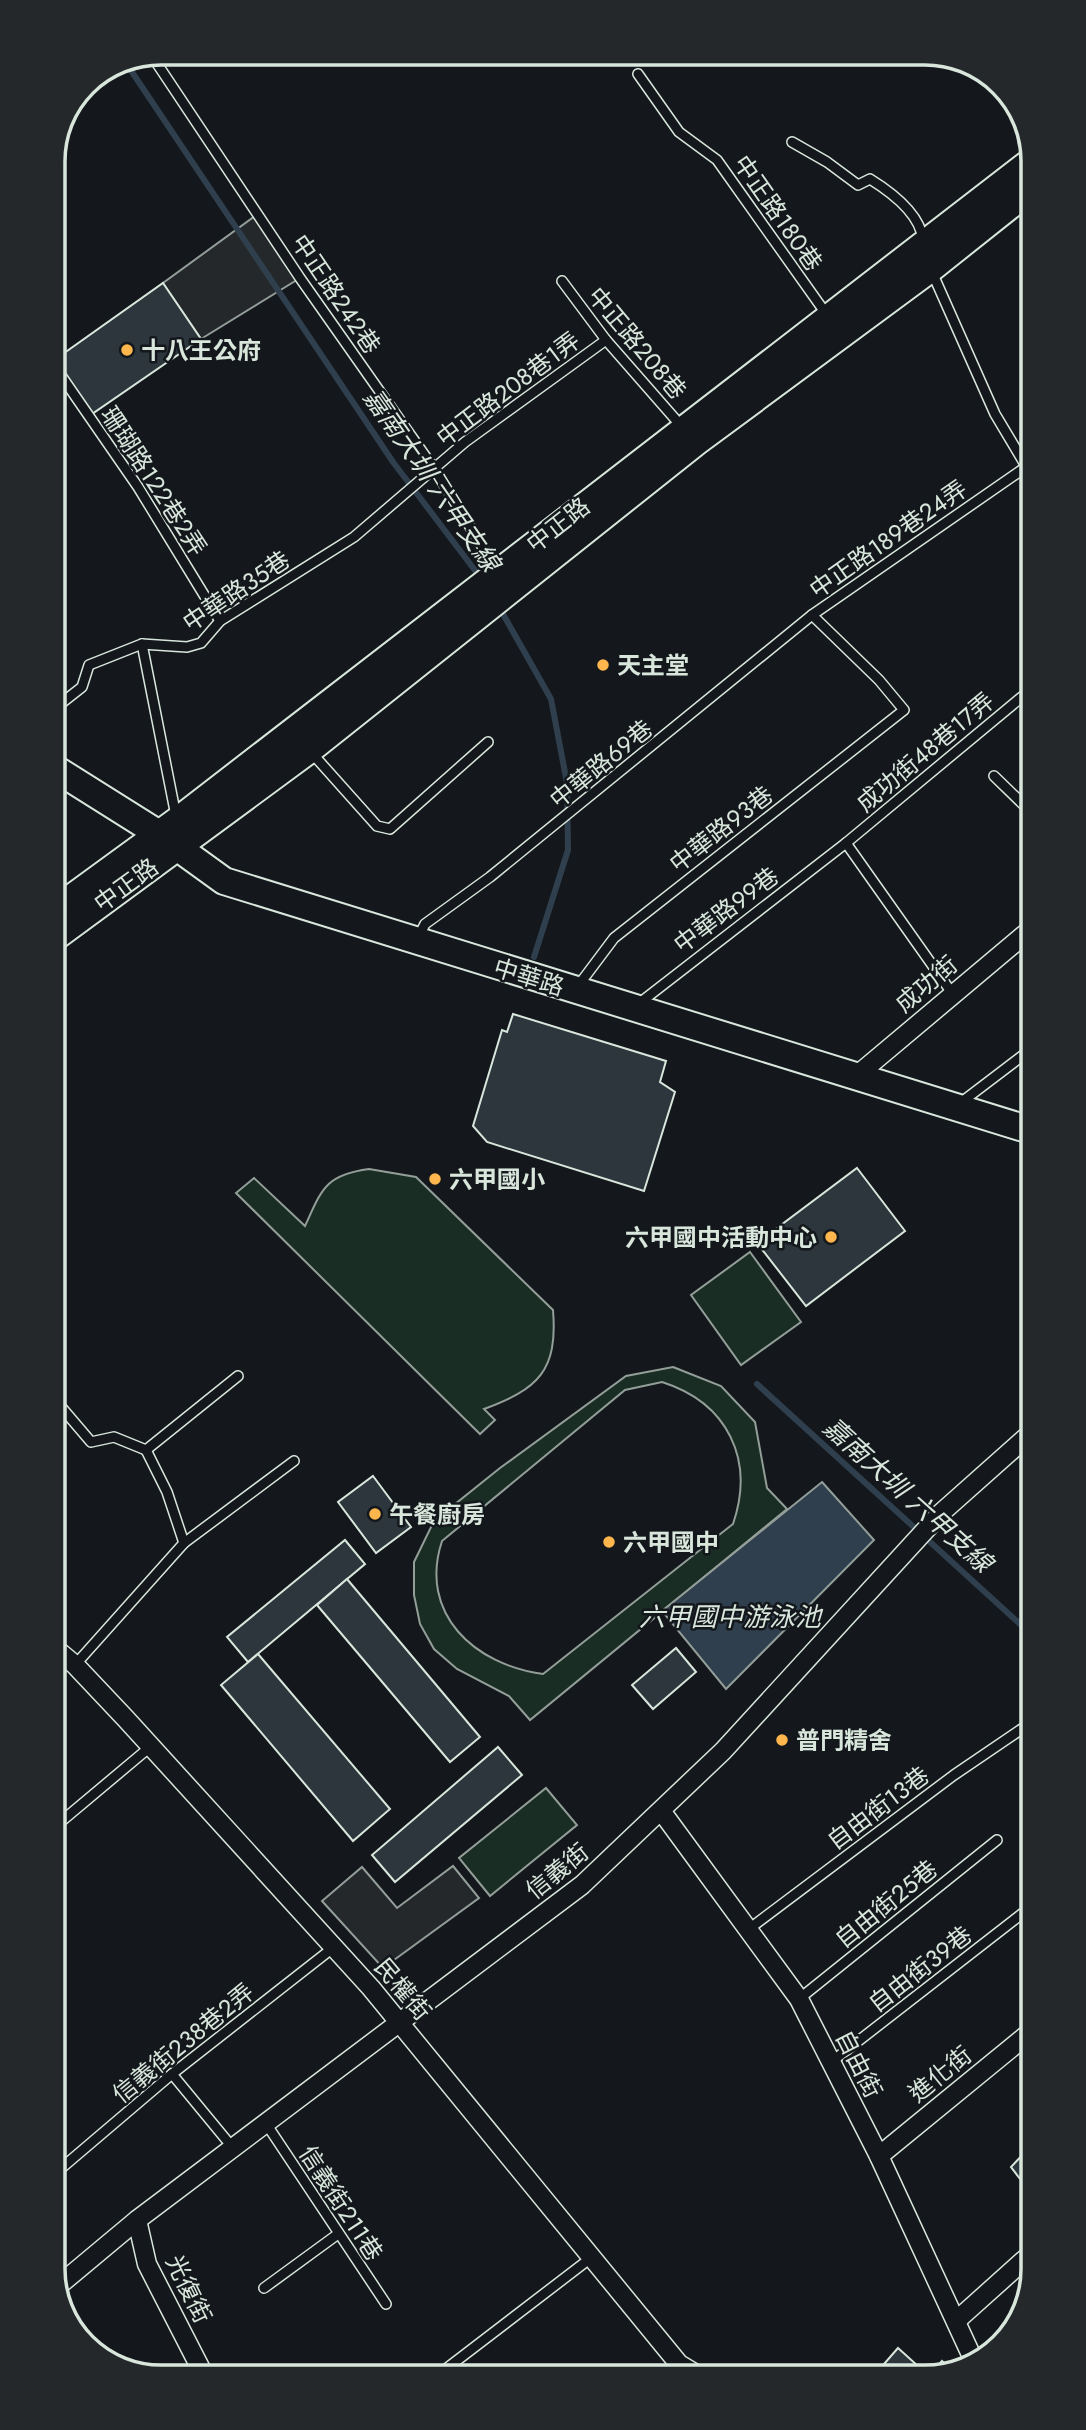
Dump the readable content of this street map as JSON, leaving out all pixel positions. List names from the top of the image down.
{
  "streets": {
    "main road": ["中正路", "中華路"],
    "street": [
      "成功街",
      "信義街",
      "民權街",
      "自由街",
      "進化街",
      "光復街"
    ],
    "lane": [
      "中正路180巷",
      "中正路242巷",
      "中正路208巷",
      "中正路208巷1弄",
      "珊瑚路122巷2弄",
      "中正路189巷24弄",
      "中華路35巷",
      "成功街48巷17弄",
      "中華路69巷",
      "中華路93巷",
      "中華路99巷",
      "自由街13巷",
      "自由街25巷",
      "自由街39巷",
      "信義街238巷2弄",
      "信義街211巷"
    ]
  },
  "crossings": [
    ["中正路180巷", "中正路"],
    ["中正路242巷", "中正路208巷1弄"],
    ["中正路242巷", "中正路"],
    ["中正路242巷", "中華路35巷"],
    ["中正路208巷", "中正路208巷1弄"],
    ["中正路208巷", "中正路"],
    ["中正路208巷1弄", "中華路35巷"],
    ["珊瑚路122巷2弄", "中華路35巷"],
    ["中正路", "中華路"],
    ["中正路189巷24弄", "中華路69巷"],
    ["中正路189巷24弄", "中華路93巷"],
    ["成功街48巷17弄", "中華路99巷"],
    ["中華路69巷", "中華路"],
    ["中華路93巷", "中華路"],
    ["中華路99巷", "中華路"],
    ["中華路", "成功街"],
    ["自由街13巷", "自由街"],
    ["信義街", "民權街"],
    ["信義街", "自由街"],
    ["信義街", "信義街211巷"],
    ["信義街", "光復街"],
    ["自由街25巷", "自由街"],
    ["自由街39巷", "自由街"],
    ["民權街", "信義街238巷2弄"],
    ["自由街", "進化街"]
  ],
  "water": ["嘉南大圳 六甲支線", "六甲國中游泳池"],
  "places": [
    "十八王公府",
    "天主堂",
    "六甲國小",
    "六甲國中活動中心",
    "午餐廚房",
    "六甲國中",
    "普門精舍"
  ]
}
